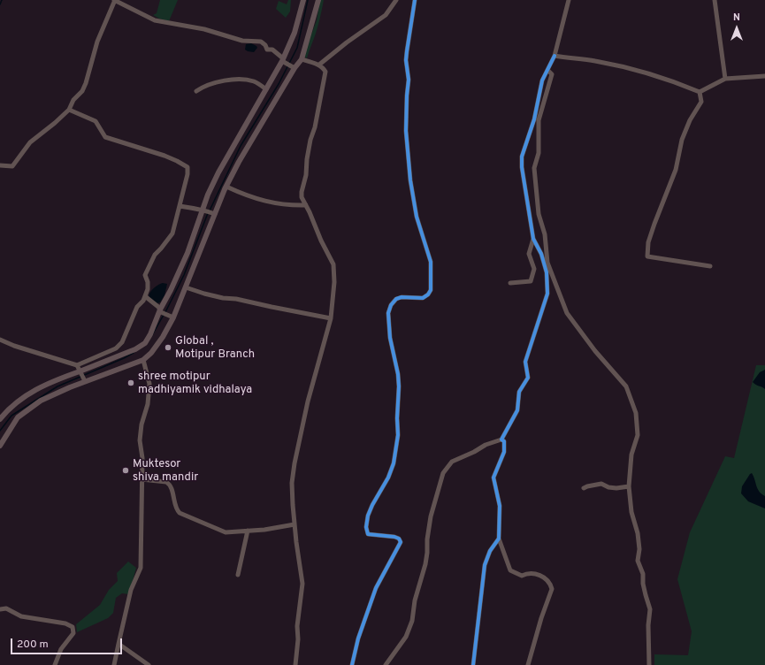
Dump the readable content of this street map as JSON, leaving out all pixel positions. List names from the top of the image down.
{
  "places": ["Global , Motipur Branch", "shree motipur madhiyamik vidhalaya", "Muktesor shiva mandir"],
  "scale_bar": "200 m",
  "north": "top"
}
